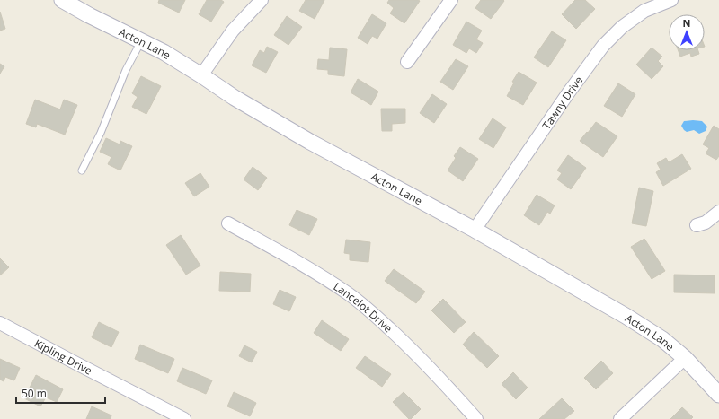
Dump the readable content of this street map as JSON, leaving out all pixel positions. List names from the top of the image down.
{
  "streets": {
    "street": [
      "Acton Lane",
      "Tawny Drive",
      "Lancelot Drive",
      "Kipling Drive"
    ]
  },
  "crossings": [
    ["Acton Lane", "Tawny Drive"]
  ],
  "scale_bar": "50 m",
  "north": "top"
}
